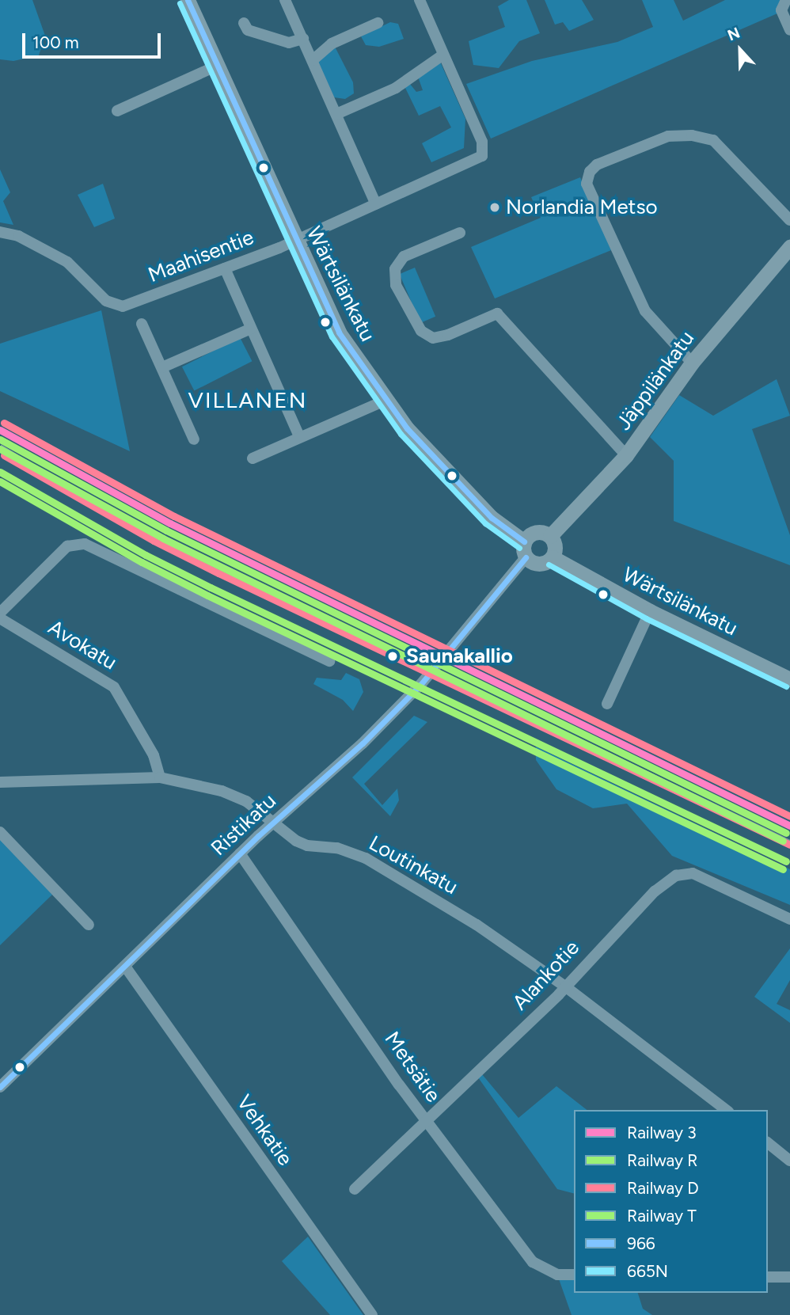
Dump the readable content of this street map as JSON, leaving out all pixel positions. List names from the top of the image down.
{
  "streets": {
    "street": [
      "Maahisentie",
      "Wärtsilänkatu",
      "Jäppilänkatu",
      "Avokatu",
      "Ristikatu",
      "Loutinkatu",
      "Alankotie",
      "Metsätie",
      "Vehkatie"
    ]
  },
  "crossings": [
    ["Maahisentie", "Wärtsilänkatu"],
    ["Wärtsilänkatu", "Jäppilänkatu"],
    ["Wärtsilänkatu", "Ristikatu"],
    ["Jäppilänkatu", "Ristikatu"],
    ["Avokatu", "Loutinkatu"],
    ["Ristikatu", "Loutinkatu"],
    ["Ristikatu", "Metsätie"],
    ["Ristikatu", "Vehkatie"],
    ["Loutinkatu", "Alankotie"],
    ["Alankotie", "Metsätie"]
  ],
  "districts": ["VILLANEN"],
  "places": ["Norlandia Metso", "Saunakallio"],
  "lines": [
    "transit line 966",
    "transit line 665N",
    "rail line D",
    "rail line 3",
    "rail line R",
    "rail line T"
  ],
  "legend": [
    "Railway 3",
    "Railway R",
    "Railway D",
    "Railway T",
    "966",
    "665N"
  ],
  "scale_bar": "100 m",
  "north": "top"
}
